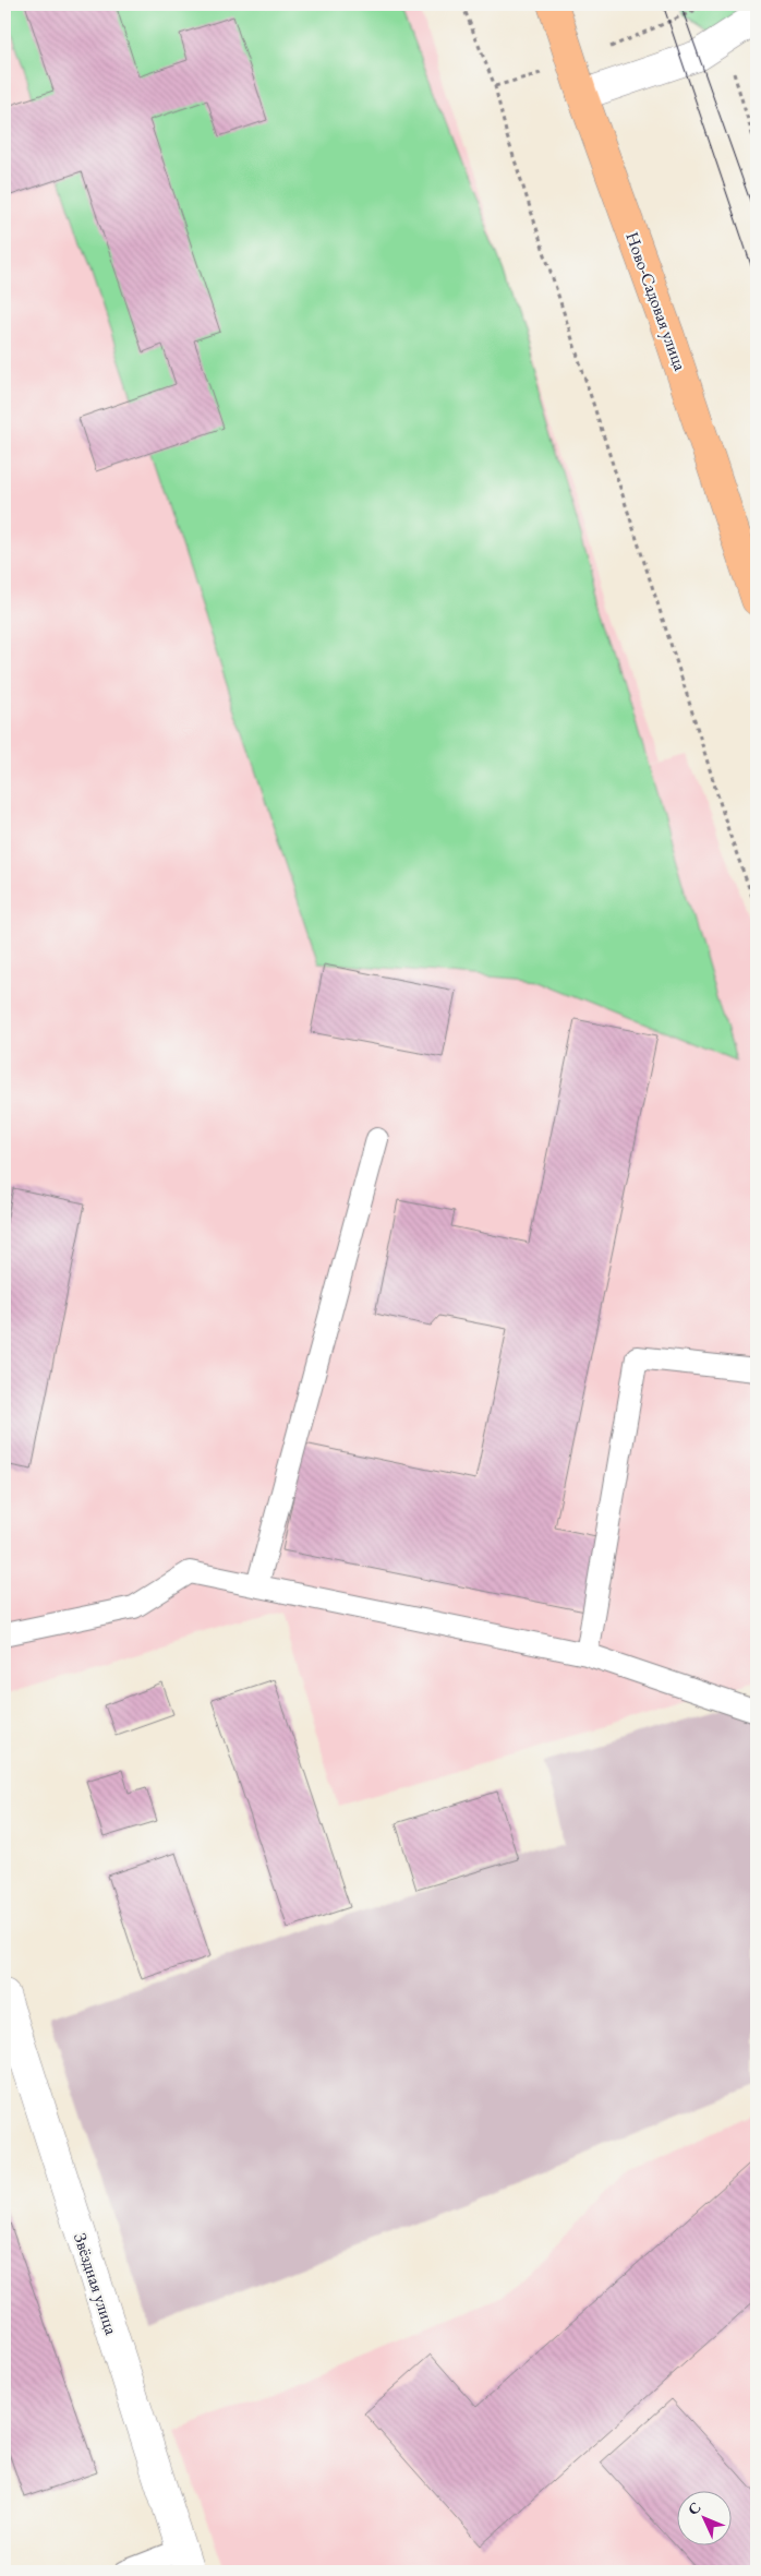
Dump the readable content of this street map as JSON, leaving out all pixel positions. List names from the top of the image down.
{
  "streets": {
    "main road": ["Ново-Садовая улица"],
    "street": ["Звёздная улица"]
  },
  "north": "top left"
}
